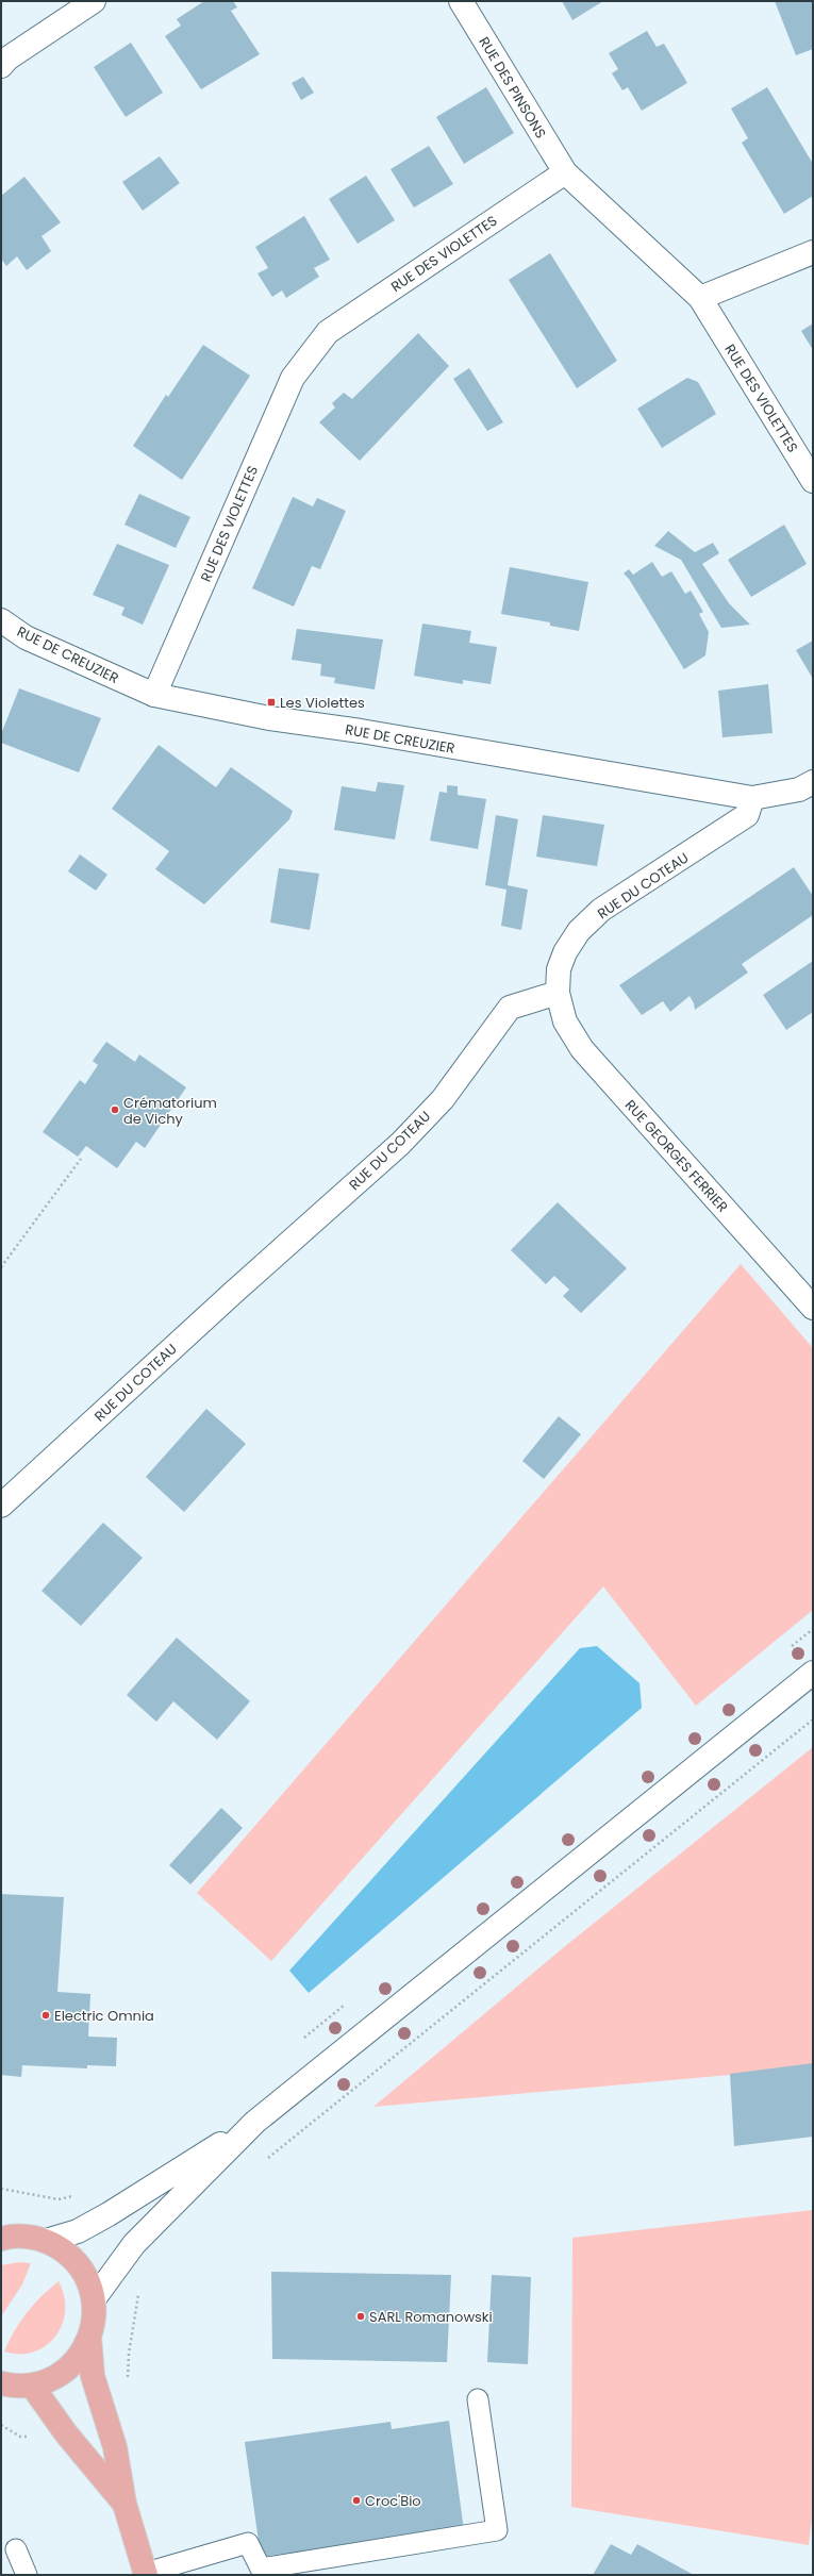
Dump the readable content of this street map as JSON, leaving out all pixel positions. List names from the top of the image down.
{
  "streets": {
    "street": [
      "RUE DES PINSONS",
      "RUE DES VIOLETTES",
      "RUE DE CREUZIER",
      "RUE DU COTEAU",
      "RUE GEORGES FERRIER"
    ]
  },
  "crossings": [
    ["RUE DES PINSONS", "RUE DES VIOLETTES"],
    ["RUE DES VIOLETTES", "RUE DE CREUZIER"],
    ["RUE DE CREUZIER", "RUE DU COTEAU"],
    ["RUE DU COTEAU", "RUE GEORGES FERRIER"]
  ],
  "places": {
    "transit": ["Les Violettes"],
    "other": [
      "Crématorium de Vichy",
      "Electric Omnia",
      "SARL Romanowski",
      "Croc'Bio"
    ]
  }
}
